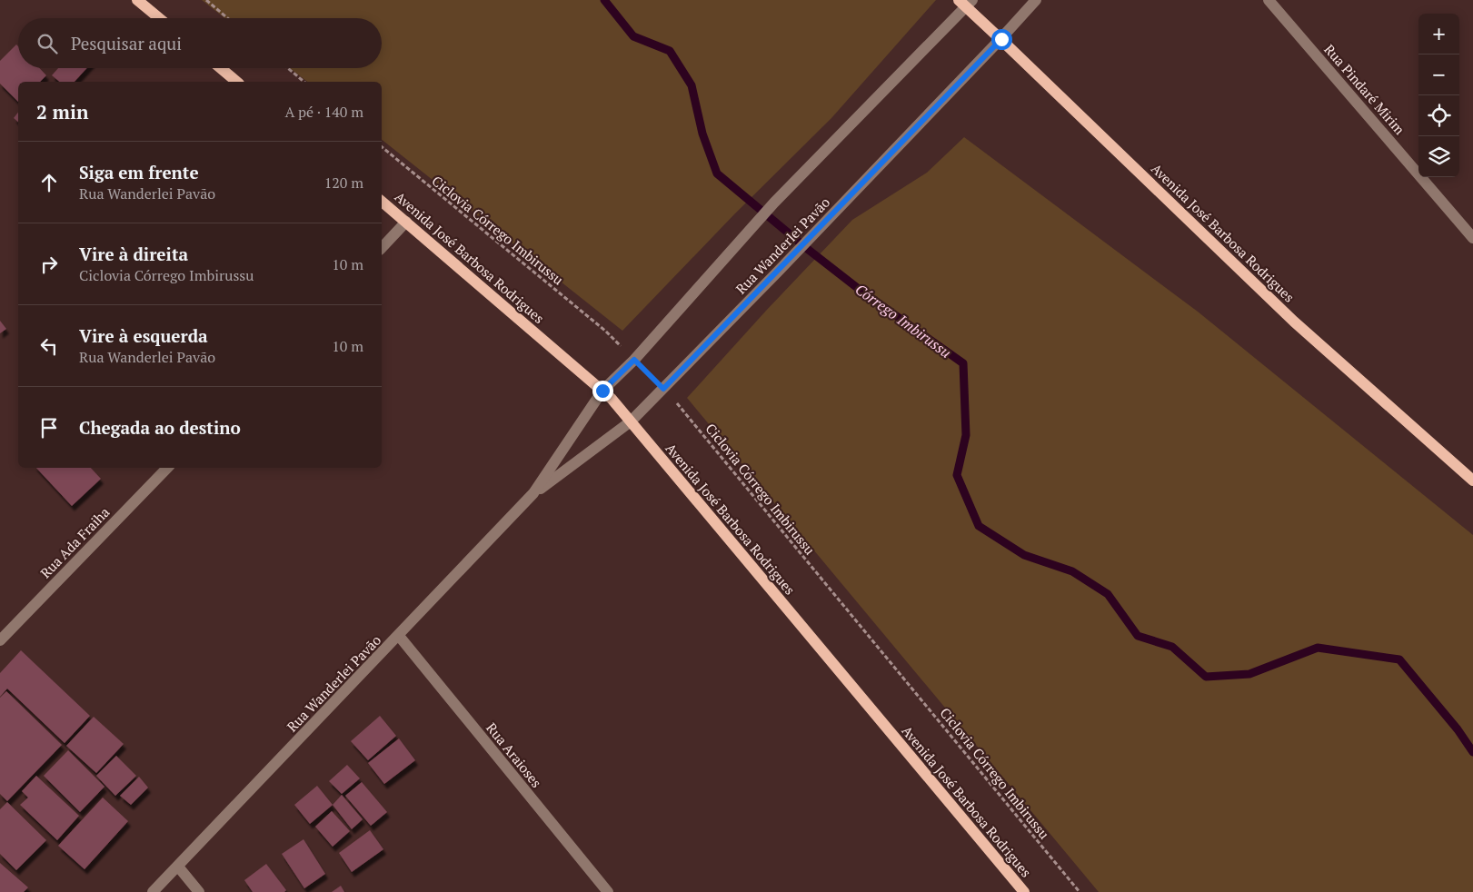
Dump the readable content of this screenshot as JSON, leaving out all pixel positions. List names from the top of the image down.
{
  "streets": {
    "main road": ["Avenida José Barbosa Rodrigues"],
    "street": [
      "Rua Pindaré Mirim",
      "Rua Wanderlei Pavão",
      "Rua Ada Fraiha",
      "Rua Araioses"
    ],
    "path": ["Ciclovia Córrego Imbirussu"]
  },
  "crossings": [
    ["Ciclovia Córrego Imbirussu", "Rua Wanderlei Pavão"],
    ["Avenida José Barbosa Rodrigues", "Rua Wanderlei Pavão"],
    ["Rua Wanderlei Pavão", "Rua Araioses"]
  ],
  "water": ["Córrego Imbirussu"],
  "page": {
    "map_buttons": ["+", "−"],
    "search": "Pesquisar aqui",
    "heading": ["2 min", "A pé · 140 m"],
    "list": [
      ["Siga em frente", "Rua Wanderlei Pavão", "120 m"],
      ["Vire à direita", "Ciclovia Córrego Imbirussu", "10 m"],
      ["Vire à esquerda", "Rua Wanderlei Pavão", "10 m"],
      "Chegada ao destino"
    ]
  }
}
